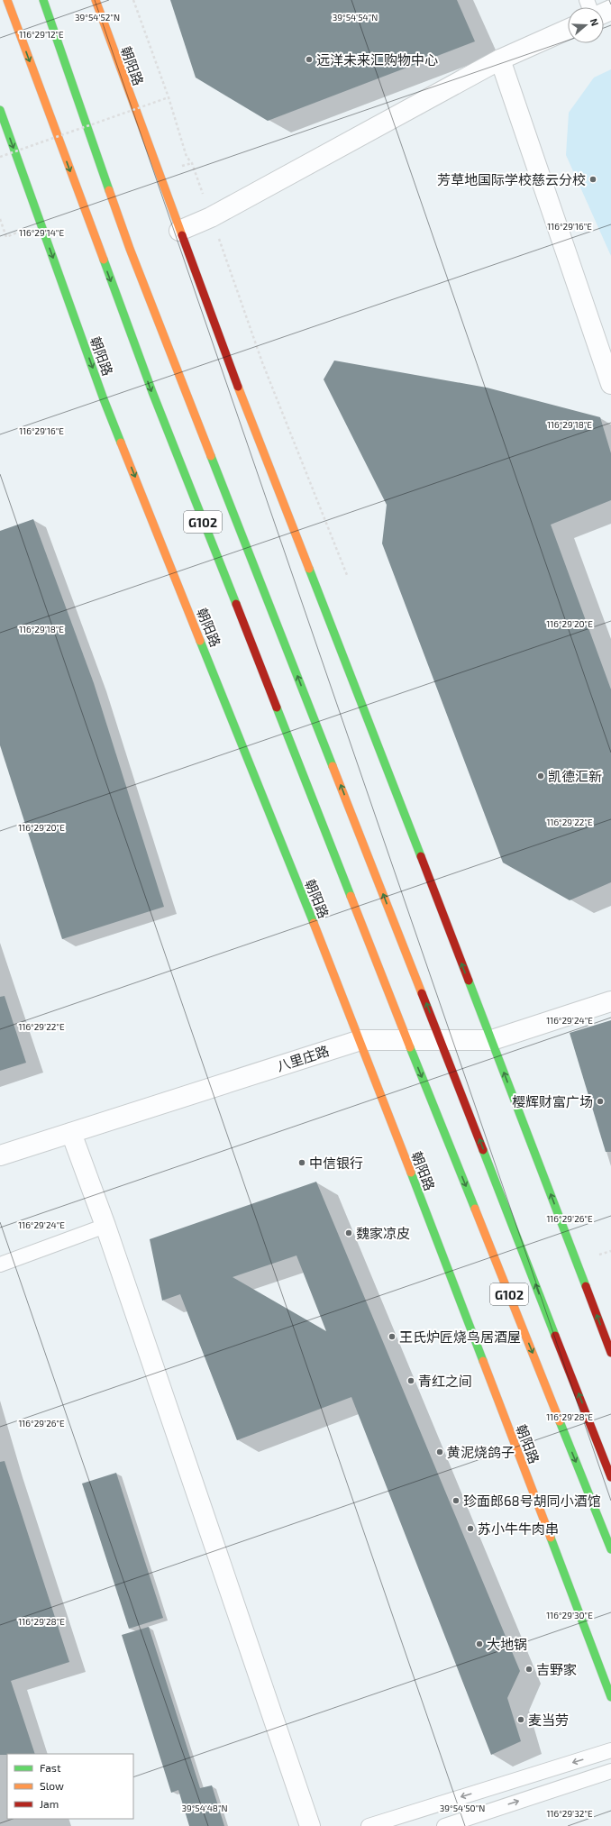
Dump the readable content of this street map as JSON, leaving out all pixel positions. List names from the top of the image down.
{
  "streets": {
    "main road": ["朝阳路", "G102"],
    "street": ["八里庄路"]
  },
  "crossings": [
    ["朝阳路", "八里庄路"],
    ["G102", "八里庄路"]
  ],
  "places": [
    "远洋未来汇购物中心",
    "芳草地国际学校慈云分校",
    "凯德汇新",
    "樱辉财富广场",
    "中信银行",
    "魏家凉皮",
    "王氏炉匠烧鸟居酒屋",
    "青红之间",
    "黄泥烧鸽子",
    "珍面郎68号胡同小酒馆",
    "苏小牛牛肉串",
    "大地锅",
    "吉野家",
    "麦当劳"
  ],
  "legend": ["Fast", "Slow", "Jam"],
  "north": "right",
  "coordinates": [
    "39°54'54\"N",
    "39°54'52\"N",
    "116°29'12\"E",
    "116°29'16\"E",
    "116°29'14\"E",
    "116°29'18\"E",
    "116°29'20\"E",
    "116°29'22\"E",
    "116°29'24\"E",
    "116°29'26\"E",
    "116°29'28\"E",
    "116°29'30\"E",
    "39°54'48\"N",
    "39°54'50\"N",
    "116°29'32\"E"
  ]
}
